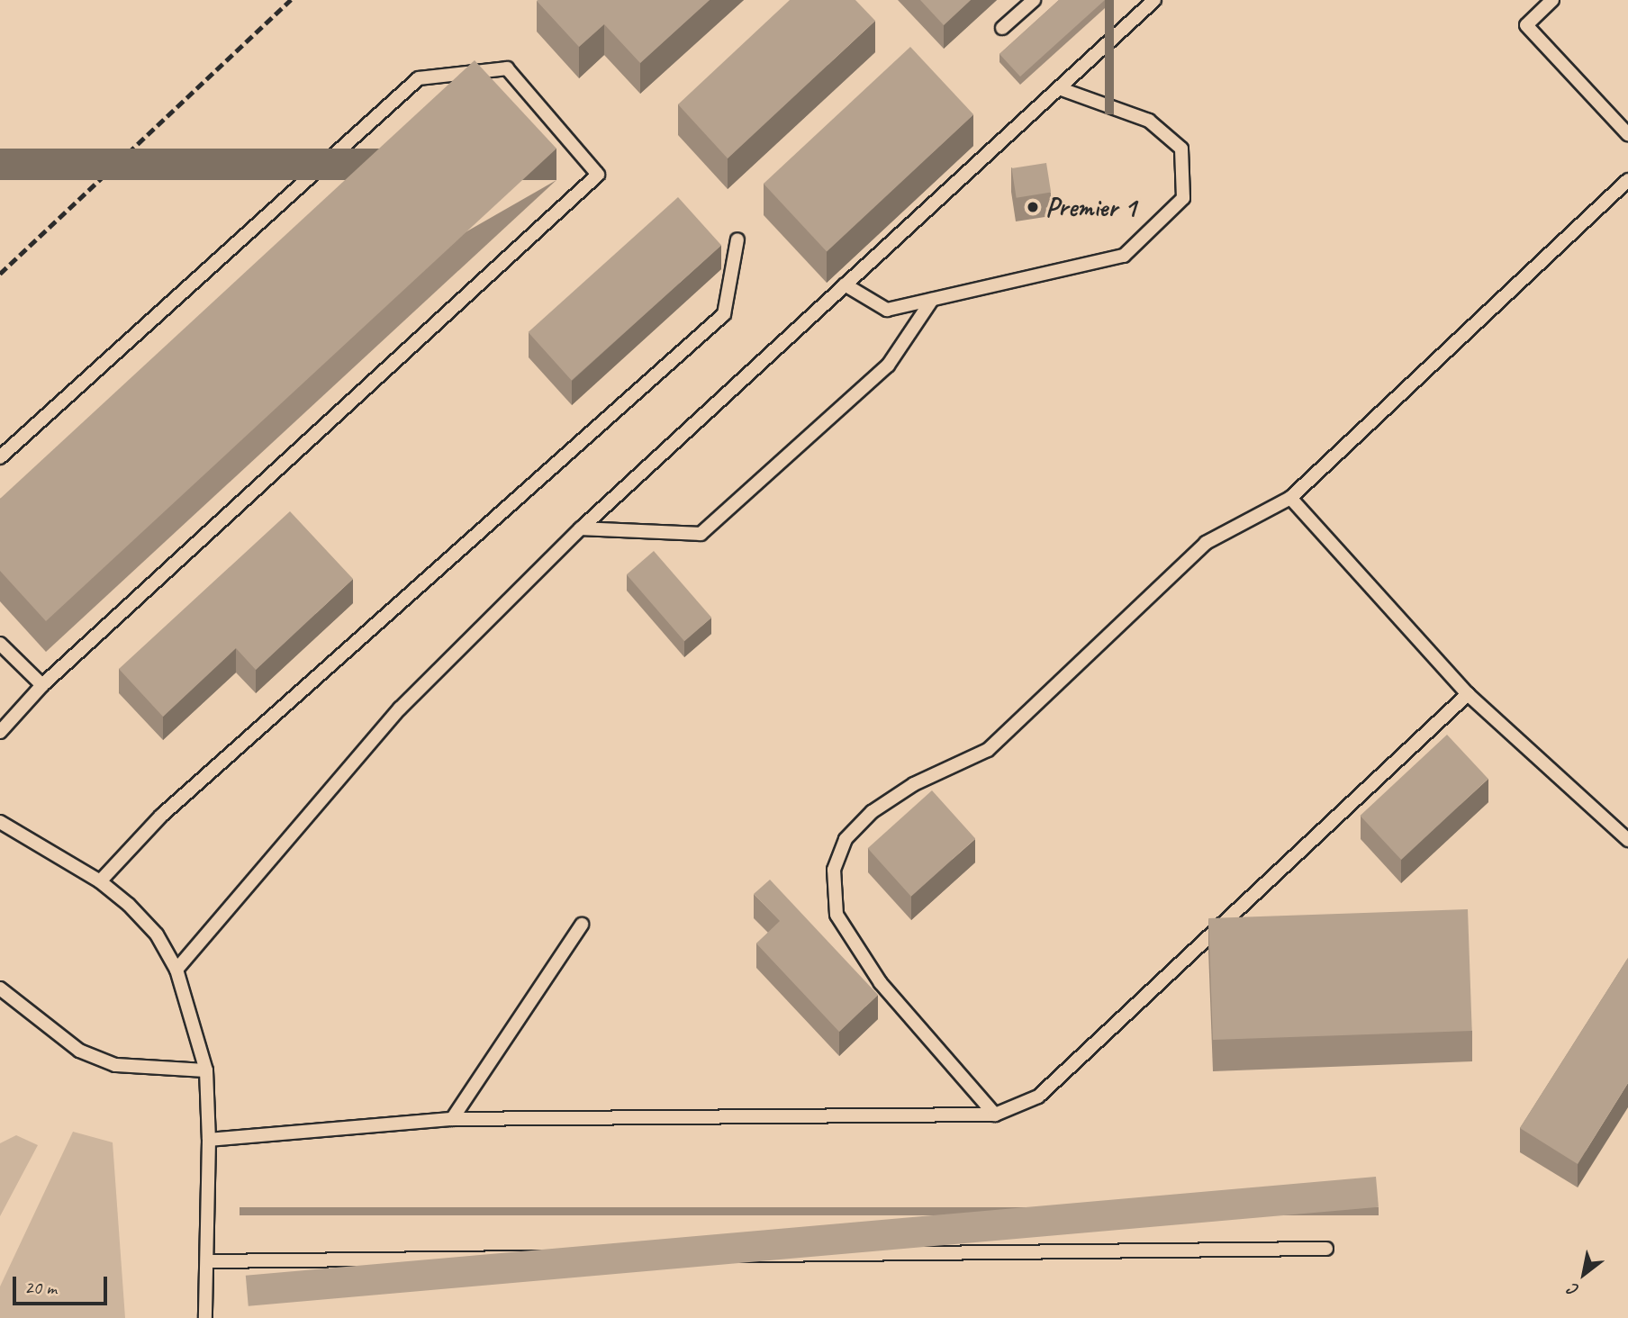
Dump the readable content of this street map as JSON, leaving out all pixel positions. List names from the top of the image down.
{
  "places": ["Premier 1"],
  "scale_bar": "20 m",
  "north": "bottom left"
}
